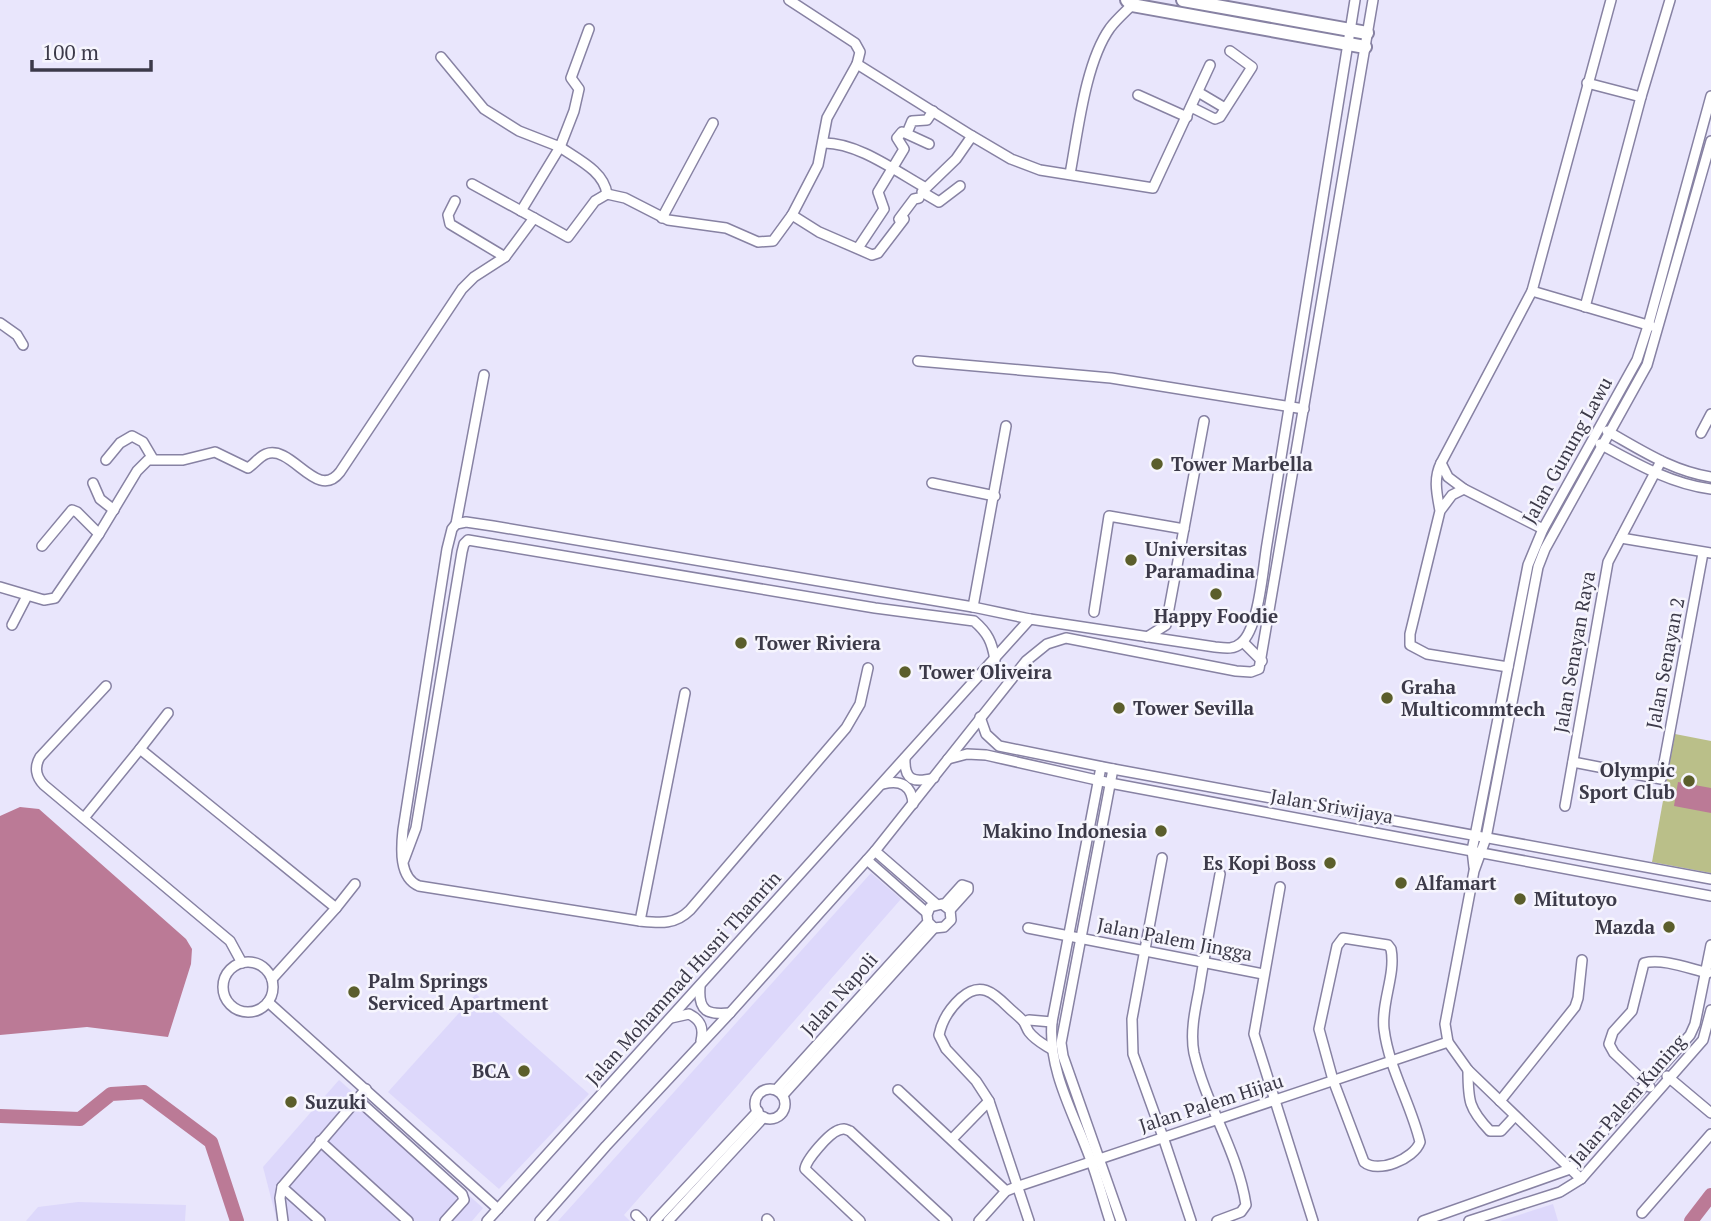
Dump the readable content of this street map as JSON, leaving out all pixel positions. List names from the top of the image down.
{
  "streets": {
    "street": [
      "Jalan Gunung Lawu",
      "Jalan Senayan Raya",
      "Jalan Senayan 2",
      "Jalan Sriwijaya",
      "Jalan Palem Jingga",
      "Jalan Mohammad Husni Thamrin",
      "Jalan Napoli",
      "Jalan Palem Kuning",
      "Jalan Palem Hijau"
    ]
  },
  "crossings": [
    ["Jalan Gunung Lawu", "Jalan Sriwijaya"],
    ["Jalan Senayan Raya", "Jalan Senayan 2"]
  ],
  "places": [
    "Tower Marbella",
    "Universitas Paramadina",
    "Happy Foodie",
    "Tower Riviera",
    "Tower Oliveira",
    "Graha Multicommtech",
    "Tower Sevilla",
    "Olympic Sport Club",
    "Makino Indonesia",
    "Es Kopi Boss",
    "Alfamart",
    "Mitutoyo",
    "Mazda",
    "Palm Springs Serviced Apartment",
    "BCA",
    "Suzuki"
  ],
  "scale_bar": "100 m"
}
